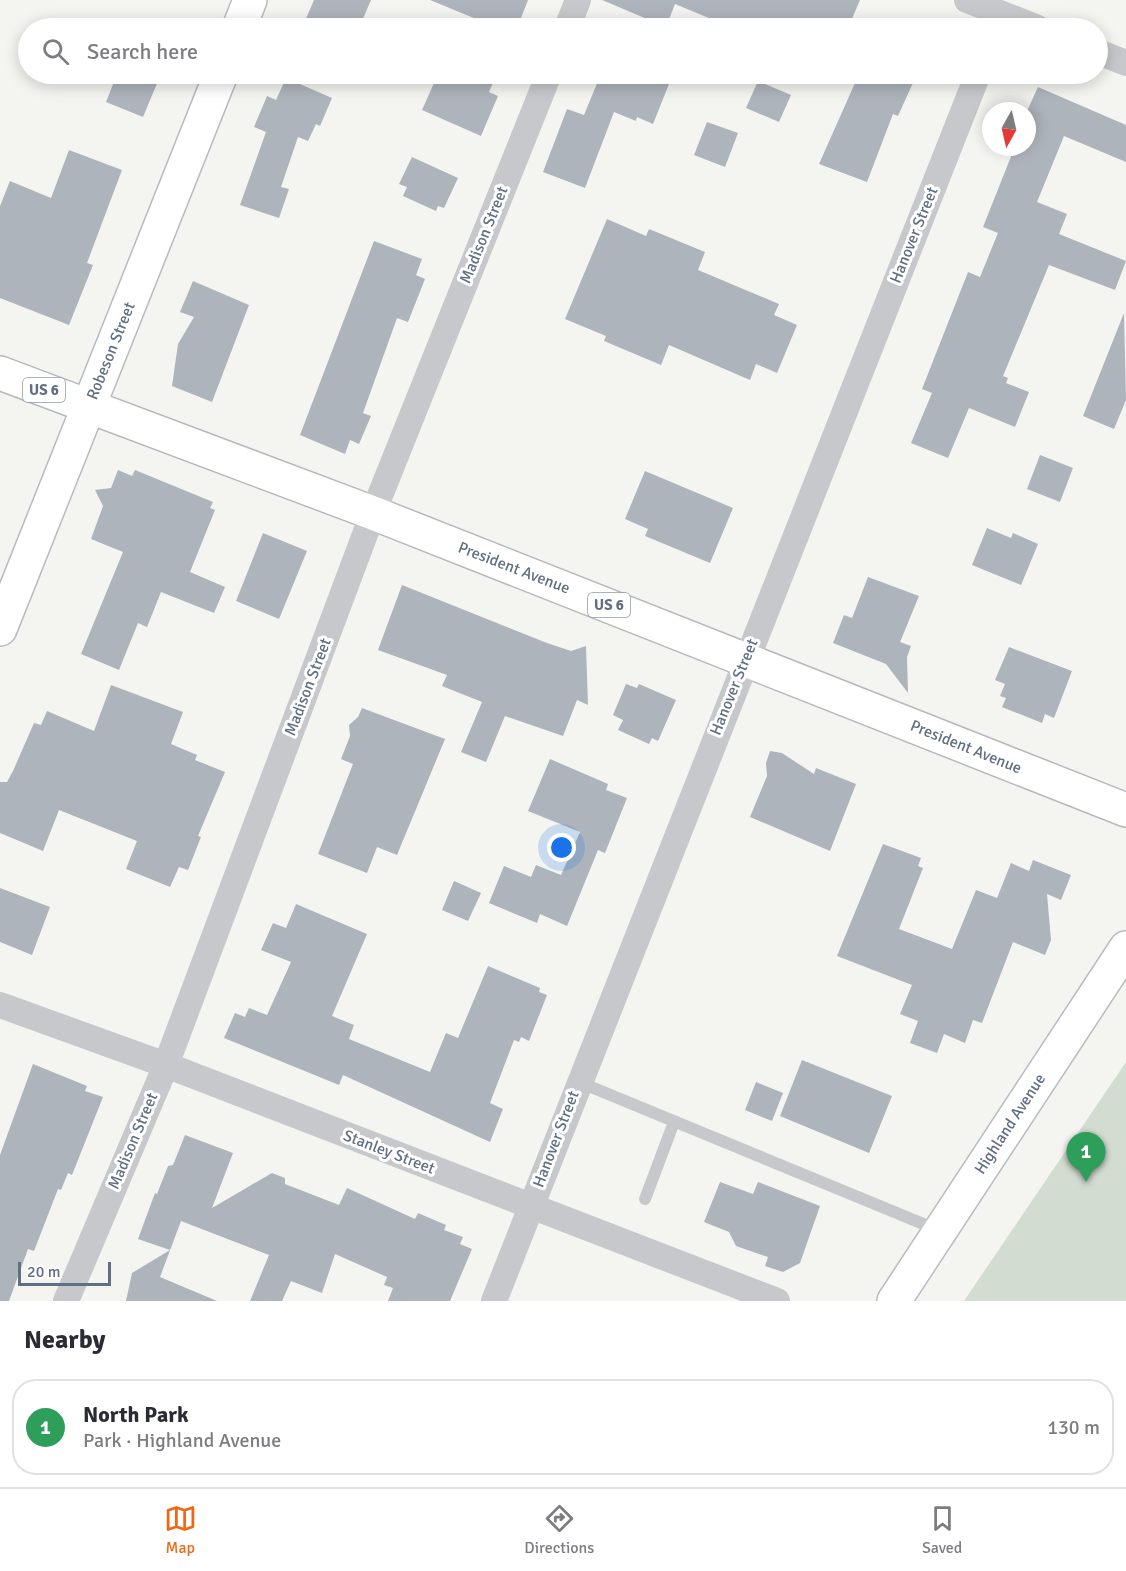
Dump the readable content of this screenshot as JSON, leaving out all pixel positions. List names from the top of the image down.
{
  "streets": {
    "main road": [
      "Robeson Street",
      "US 6",
      "President Avenue",
      "Highland Avenue"
    ],
    "street": ["Madison Street", "Hanover Street", "Stanley Street"]
  },
  "crossings": [
    ["Madison Street", "President Avenue"],
    ["Madison Street", "Stanley Street"],
    ["Hanover Street", "President Avenue"],
    ["Hanover Street", "Stanley Street"],
    ["Robeson Street", "President Avenue"]
  ],
  "scale_bar": "20 m",
  "north": "bottom",
  "page": {
    "search": "Search here",
    "pins": "1",
    "scale": "20 m",
    "heading": "Nearby",
    "list": [
      {
        "mark": "1",
        "name": "North Park",
        "note": "Park · Highland Avenue",
        "value": "130 m"
      }
    ],
    "nav": ["Map", "Directions", "Saved"]
  }
}
